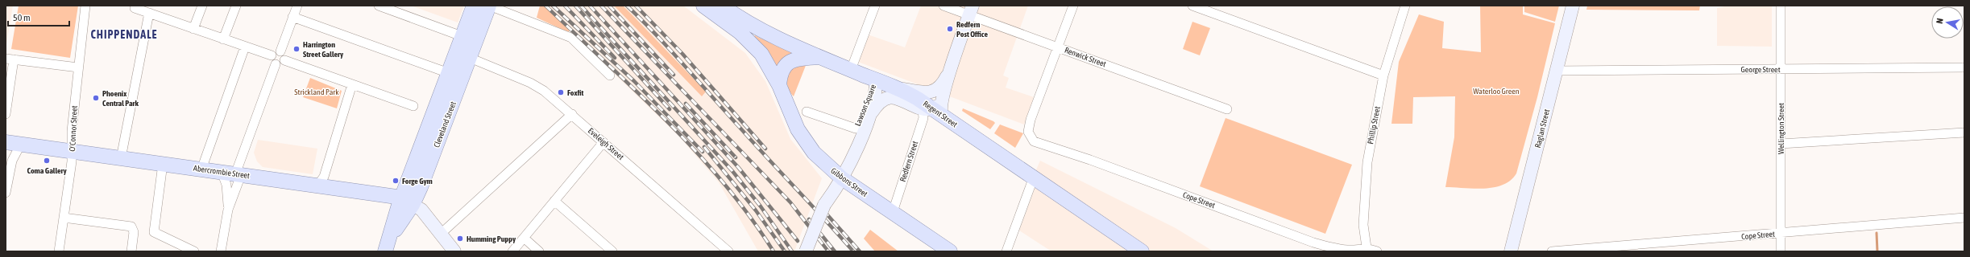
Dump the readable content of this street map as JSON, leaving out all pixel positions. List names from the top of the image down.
{
  "streets": {
    "main road": [
      "Regent Street",
      "Cleveland Street",
      "Abercrombie Street",
      "Gibbons Street"
    ],
    "street": [
      "Renwick Street",
      "George Street",
      "Lawson Square",
      "Phillip Street",
      "O'Connor Street",
      "Raglan Street",
      "Wellington Street",
      "Eveleigh Street",
      "Redfern Street",
      "Cope Street"
    ]
  },
  "crossings": [
    ["Renwick Street", "Redfern Street"],
    ["Renwick Street", "Cope Street"],
    ["George Street", "Raglan Street"],
    ["George Street", "Wellington Street"],
    ["Lawson Square", "Regent Street"],
    ["Lawson Square", "Gibbons Street"],
    ["Regent Street", "Redfern Street"],
    ["Cleveland Street", "Eveleigh Street"],
    ["Cleveland Street", "Abercrombie Street"],
    ["Phillip Street", "Cope Street"],
    ["O'Connor Street", "Abercrombie Street"],
    ["Wellington Street", "Cope Street"],
    ["Redfern Street", "Gibbons Street"]
  ],
  "districts": ["CHIPPENDALE"],
  "parks": ["Waterloo Green", "Strickland Park"],
  "places": [
    "Redfern Post Office",
    "Harrington Street Gallery",
    "Foxfit",
    "Phoenix Central Park",
    "Coma Gallery",
    "Forge Gym",
    "Humming Puppy"
  ],
  "scale_bar": "50 m",
  "north": "left"
}
